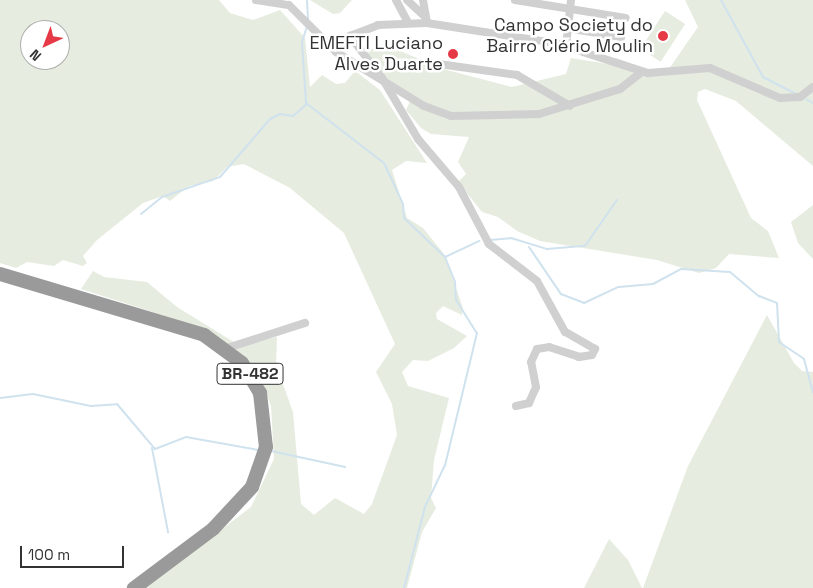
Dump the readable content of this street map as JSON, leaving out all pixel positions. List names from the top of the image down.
{
  "streets": {
    "highway": ["BR-482"]
  },
  "places": ["Campo Society do Bairro Clério Moulin", "EMEFTI Luciano Alves Duarte"],
  "scale_bar": "100 m",
  "north": "bottom left"
}
